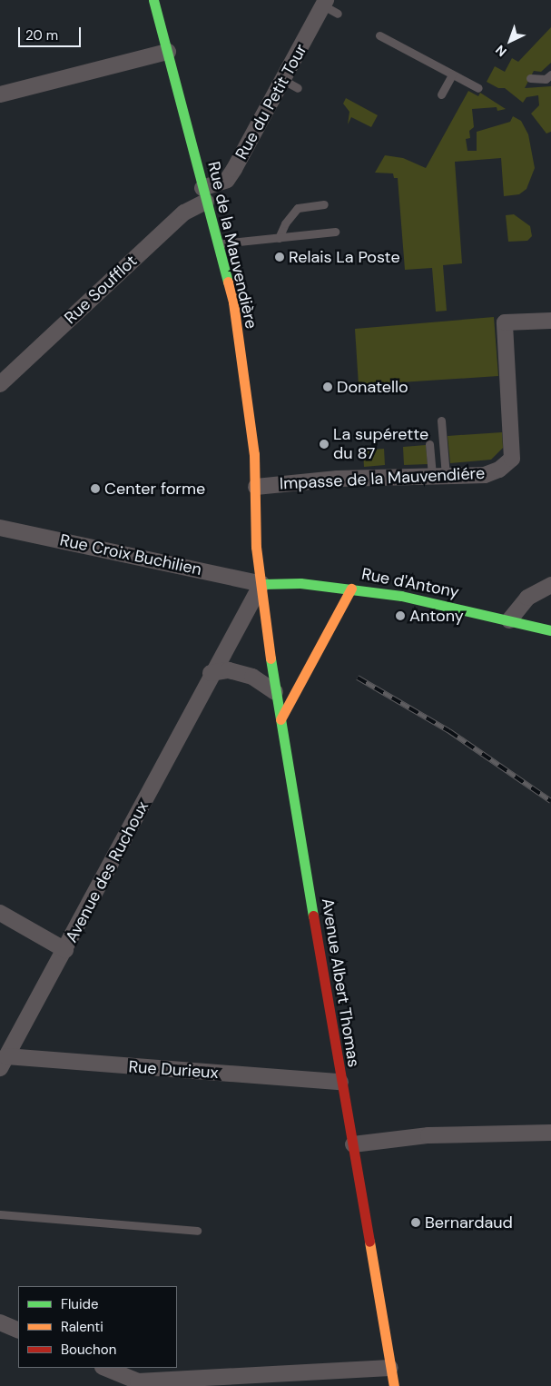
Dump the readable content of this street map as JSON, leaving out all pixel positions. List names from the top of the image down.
{
  "streets": {
    "street": [
      "Rue du Petit Tour",
      "Rue de la Mauvendière",
      "Rue Soufflot",
      "Impasse de la Mauvendiére",
      "Rue Croix Buchilien",
      "Rue d'Antony",
      "Avenue des Ruchoux",
      "Avenue Albert Thomas",
      "Rue Durieux"
    ]
  },
  "crossings": [
    ["Rue du Petit Tour", "Rue de la Mauvendière"],
    ["Rue du Petit Tour", "Rue Soufflot"],
    ["Rue de la Mauvendière", "Rue Soufflot"],
    ["Rue de la Mauvendière", "Impasse de la Mauvendiére"],
    ["Rue de la Mauvendière", "Rue Croix Buchilien"],
    ["Rue de la Mauvendière", "Rue d'Antony"],
    ["Rue de la Mauvendière", "Avenue des Ruchoux"],
    ["Rue de la Mauvendière", "Avenue Albert Thomas"],
    ["Rue Croix Buchilien", "Rue d'Antony"],
    ["Rue Croix Buchilien", "Avenue des Ruchoux"],
    ["Rue Croix Buchilien", "Avenue Albert Thomas"],
    ["Rue d'Antony", "Avenue des Ruchoux"],
    ["Rue d'Antony", "Avenue Albert Thomas"],
    ["Avenue des Ruchoux", "Avenue Albert Thomas"],
    ["Avenue des Ruchoux", "Rue Durieux"],
    ["Avenue Albert Thomas", "Rue Durieux"]
  ],
  "places": [
    "Relais La Poste",
    "Donatello",
    "La supérette du 87",
    "Center forme",
    "Antony",
    "Bernardaud"
  ],
  "legend": ["Fluide", "Ralenti", "Bouchon"],
  "scale_bar": "20 m",
  "north": "bottom left"
}
